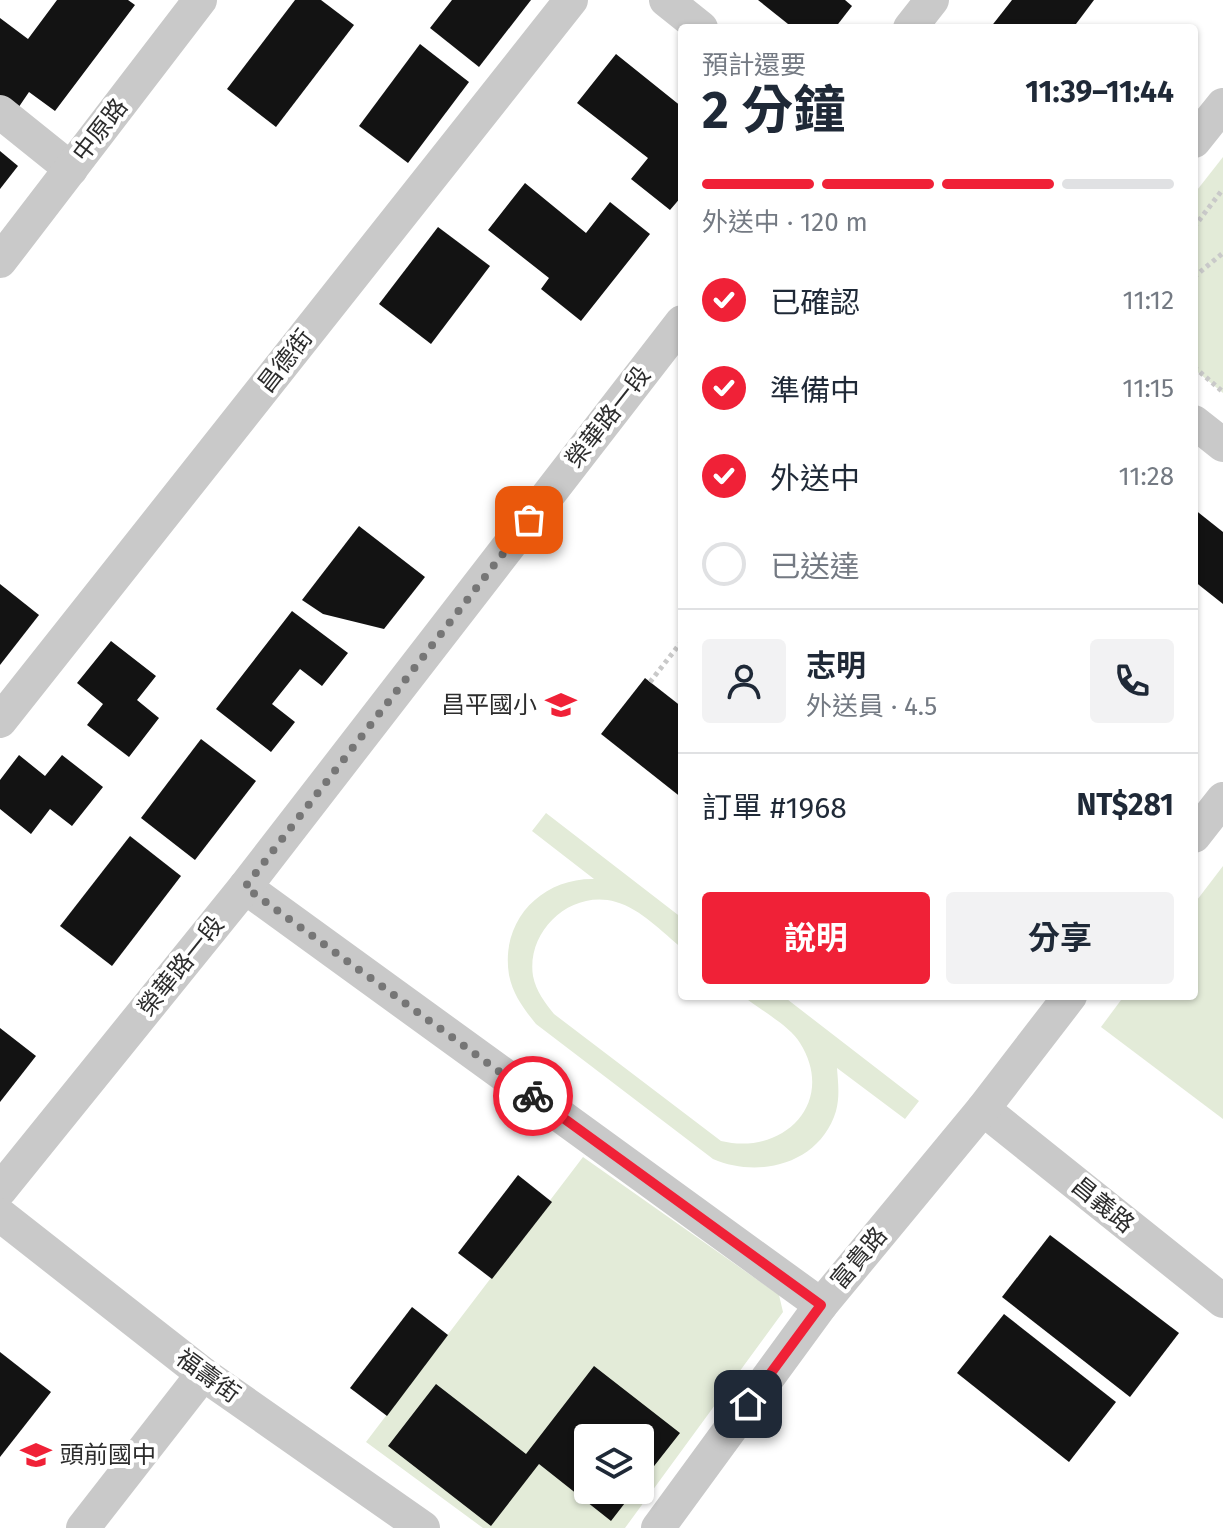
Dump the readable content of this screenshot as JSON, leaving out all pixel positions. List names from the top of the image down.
{
  "streets": {
    "street": [
      "中原路",
      "昌德街",
      "榮華路一段",
      "昌義路",
      "富貴路",
      "福壽街"
    ]
  },
  "crossings": [
    ["昌義路", "富貴路"]
  ],
  "places": {
    "school or university": ["昌平國小", "頭前國中"]
  },
  "page": {
    "heading": ["2 分鐘", "預計還要", "11:39–11:44"],
    "panel": [
      "志明",
      "外送員 · 4.5",
      "訂單 #1968",
      "NT$281"
    ],
    "bar": "外送中 · 120 m",
    "list": [
      ["已確認", "11:12"],
      ["準備中", "11:15"],
      ["外送中", "11:28"],
      "已送達"
    ],
    "buttons": ["說明", "分享"]
  }
}
